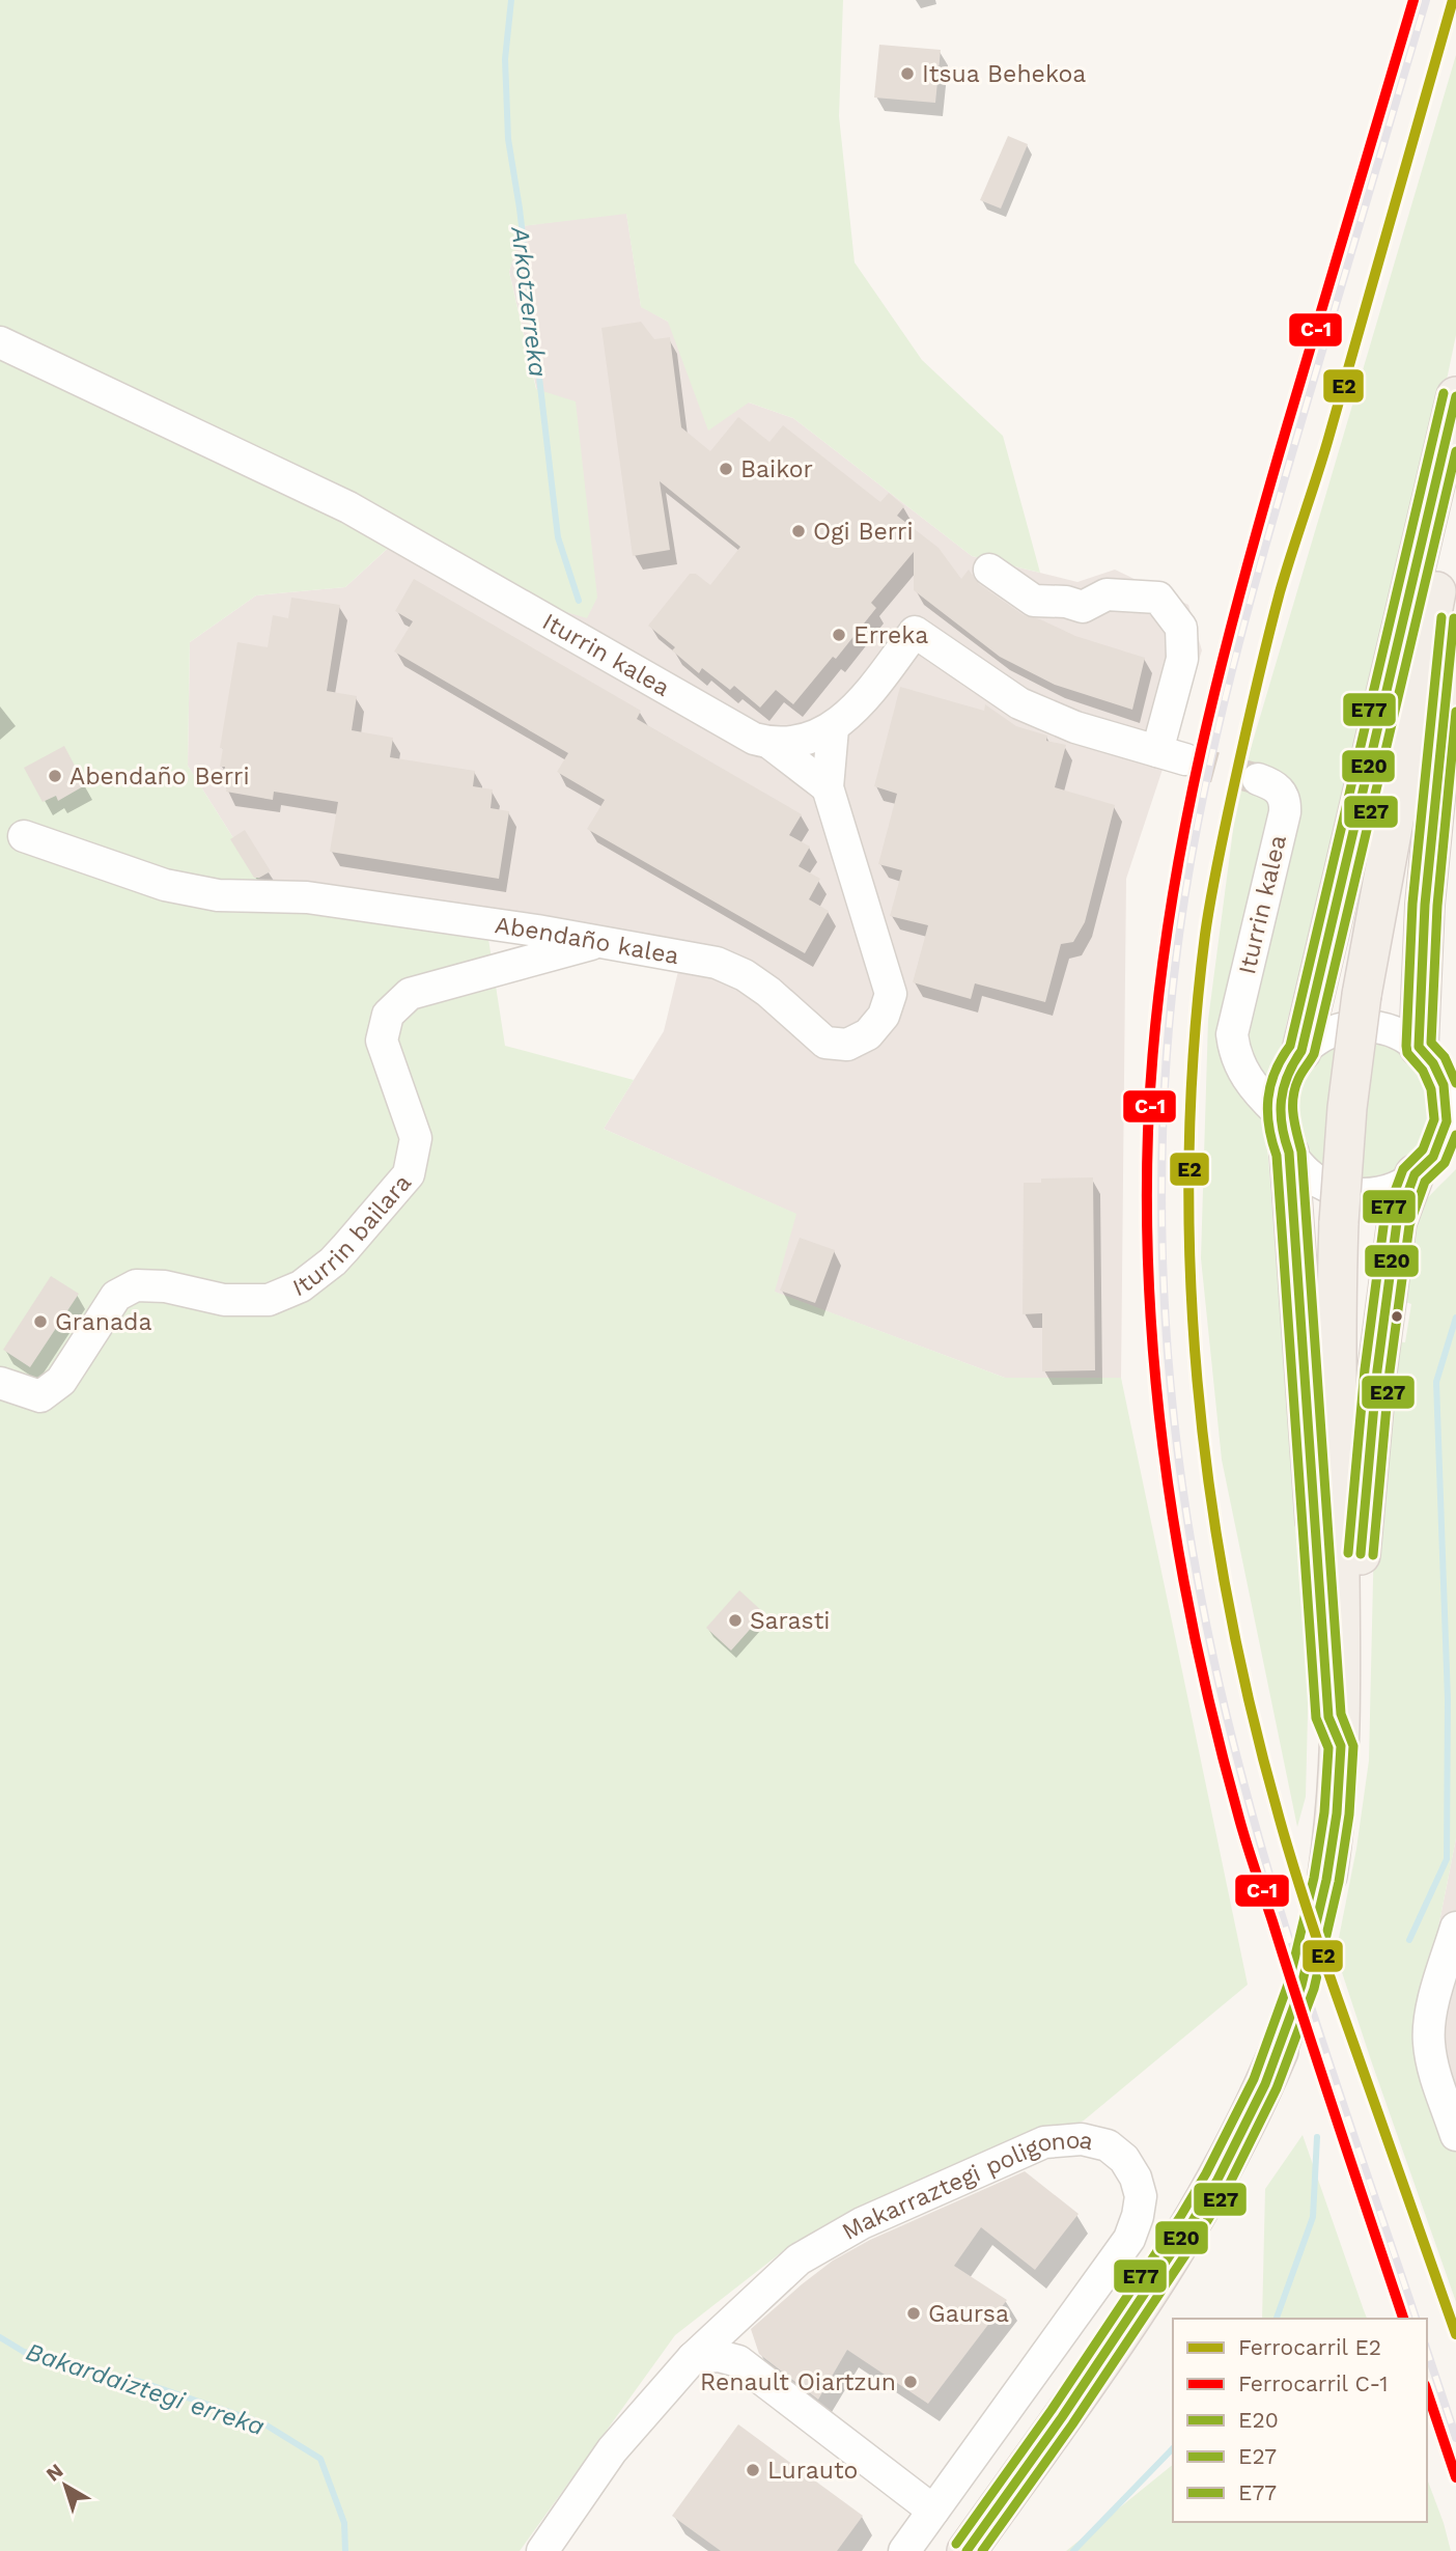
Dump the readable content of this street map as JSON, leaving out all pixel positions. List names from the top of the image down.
{
  "streets": {
    "street": [
      "Iturrin kalea",
      "Abendaño kalea",
      "Iturrin bailara",
      "Makarraztegi poligonoa"
    ]
  },
  "crossings": [
    ["Abendaño kalea", "Iturrin bailara"]
  ],
  "water": ["Arkotzerreka", "Bakardaiztegi erreka"],
  "places": [
    "Itsua Behekoa",
    "Baikor",
    "Ogi Berri",
    "Erreka",
    "Abendaño Berri",
    "Granada",
    "Sarasti",
    "Gaursa",
    "Renault Oiartzun",
    "Lurauto"
  ],
  "lines": [
    "rail line E2",
    "rail line C-1",
    "transit line E77",
    "transit line E20",
    "transit line E27"
  ],
  "legend": [
    "Ferrocarril E2",
    "Ferrocarril C-1",
    "E20",
    "E27",
    "E77"
  ],
  "north": "top left"
}
